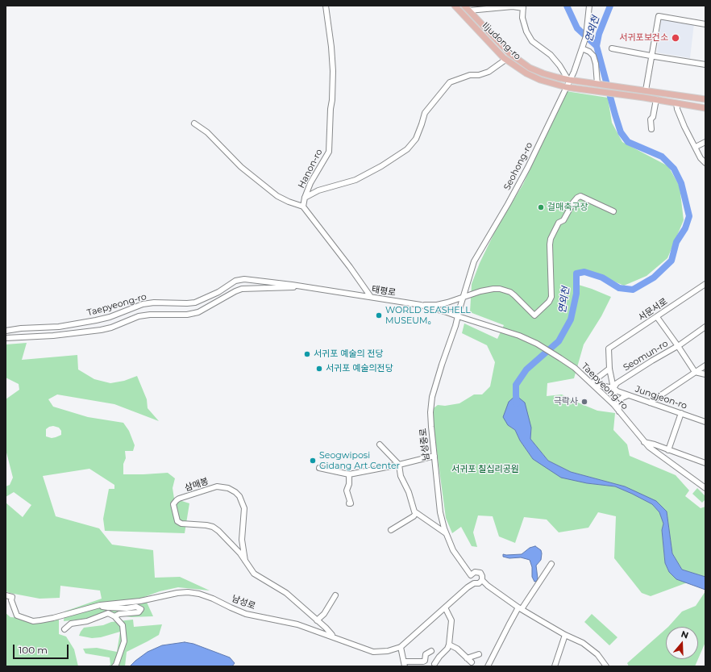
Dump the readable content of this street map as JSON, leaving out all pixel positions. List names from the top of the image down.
{
  "streets": {
    "main road": ["Iljudong-ro"],
    "street": [
      "Seohong-ro",
      "Hanon-ro",
      "태평로",
      "Taepyeong-ro",
      "서문서로",
      "Seomun-ro",
      "Jungjeon-ro",
      "남성중로",
      "삼매봉",
      "남성로"
    ]
  },
  "crossings": [
    ["Iljudong-ro", "Seohong-ro"],
    ["Seohong-ro", "태평로"],
    ["Seohong-ro", "Taepyeong-ro"],
    ["Seohong-ro", "남성중로"],
    ["태평로", "Taepyeong-ro"],
    ["태평로", "남성중로"],
    ["Taepyeong-ro", "남성중로"],
    ["Seomun-ro", "Jungjeon-ro"],
    ["남성중로", "남성로"],
    ["삼매봉", "남성로"]
  ],
  "water": ["연외천"],
  "parks": ["서귀포 칠십리공원"],
  "places": [
    "서귀포보건소",
    "걸매축구장",
    "WORLD SEASHELL MUSEUM。",
    "서귀포 예술의 전당",
    "서귀포 예술의전당",
    "극락사",
    "Seogwiposi Gidang Art Center"
  ],
  "scale_bar": "100 m",
  "north": "top"
}
